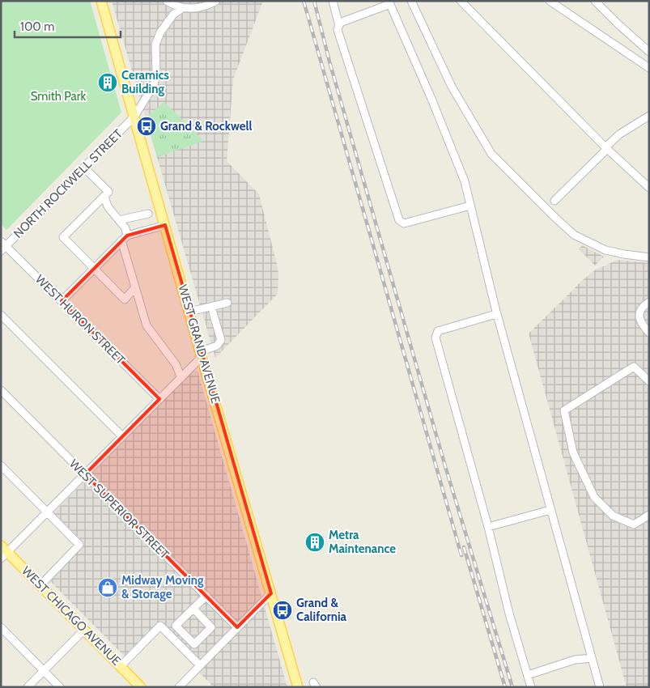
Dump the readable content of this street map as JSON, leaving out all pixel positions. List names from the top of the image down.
{
  "streets": {
    "main road": ["WEST GRAND AVENUE", "WEST CHICAGO AVENUE"],
    "street": ["NORTH ROCKWELL STREET", "WEST HURON STREET", "WEST SUPERIOR STREET"]
  },
  "crossings": [
    ["NORTH ROCKWELL STREET", "WEST HURON STREET"],
    ["NORTH ROCKWELL STREET", "WEST GRAND AVENUE"]
  ],
  "parks": ["Smith Park"],
  "places": {
    "building": ["Ceramics Building", "Metra Maintenance"],
    "bus stop": ["Grand & Rockwell", "Grand & California"],
    "shop": ["Midway Moving & Storage"]
  },
  "scale_bar": "100 m"
}
